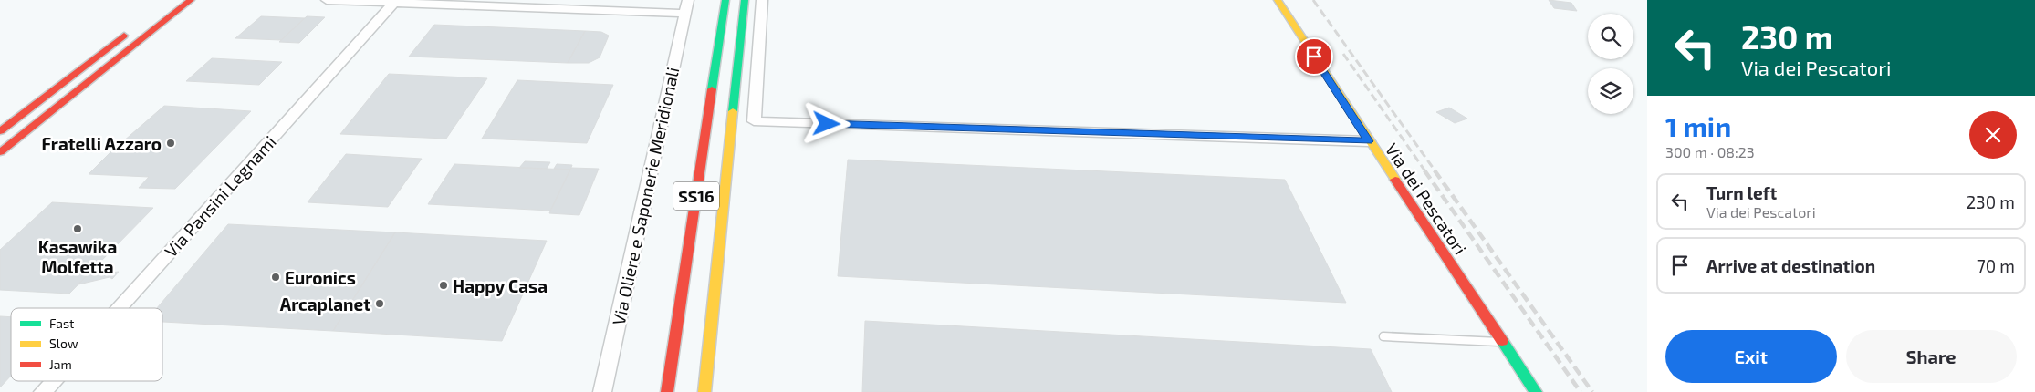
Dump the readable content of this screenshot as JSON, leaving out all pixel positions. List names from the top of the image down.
{
  "streets": {
    "main road": ["SS16", "Via dei Pescatori"],
    "street": ["Via Pansini Legnami", "Via Oliere e Saponerie Meridionali"]
  },
  "places": [
    "Fratelli Azzaro",
    "Kasawika Molfetta",
    "Euronics",
    "Happy Casa",
    "Arcaplanet"
  ],
  "legend": ["Fast", "Slow", "Jam"],
  "page": {
    "turn": ["230 m", "Via dei Pescatori"],
    "heading": ["1 min", "300 m · 08:23"],
    "list": [
      {
        "name": "Turn left",
        "note": "Via dei Pescatori",
        "value": "230 m"
      },
      {
        "name": "Arrive at destination",
        "value": "70 m"
      }
    ],
    "buttons": ["Exit", "Share"]
  }
}
